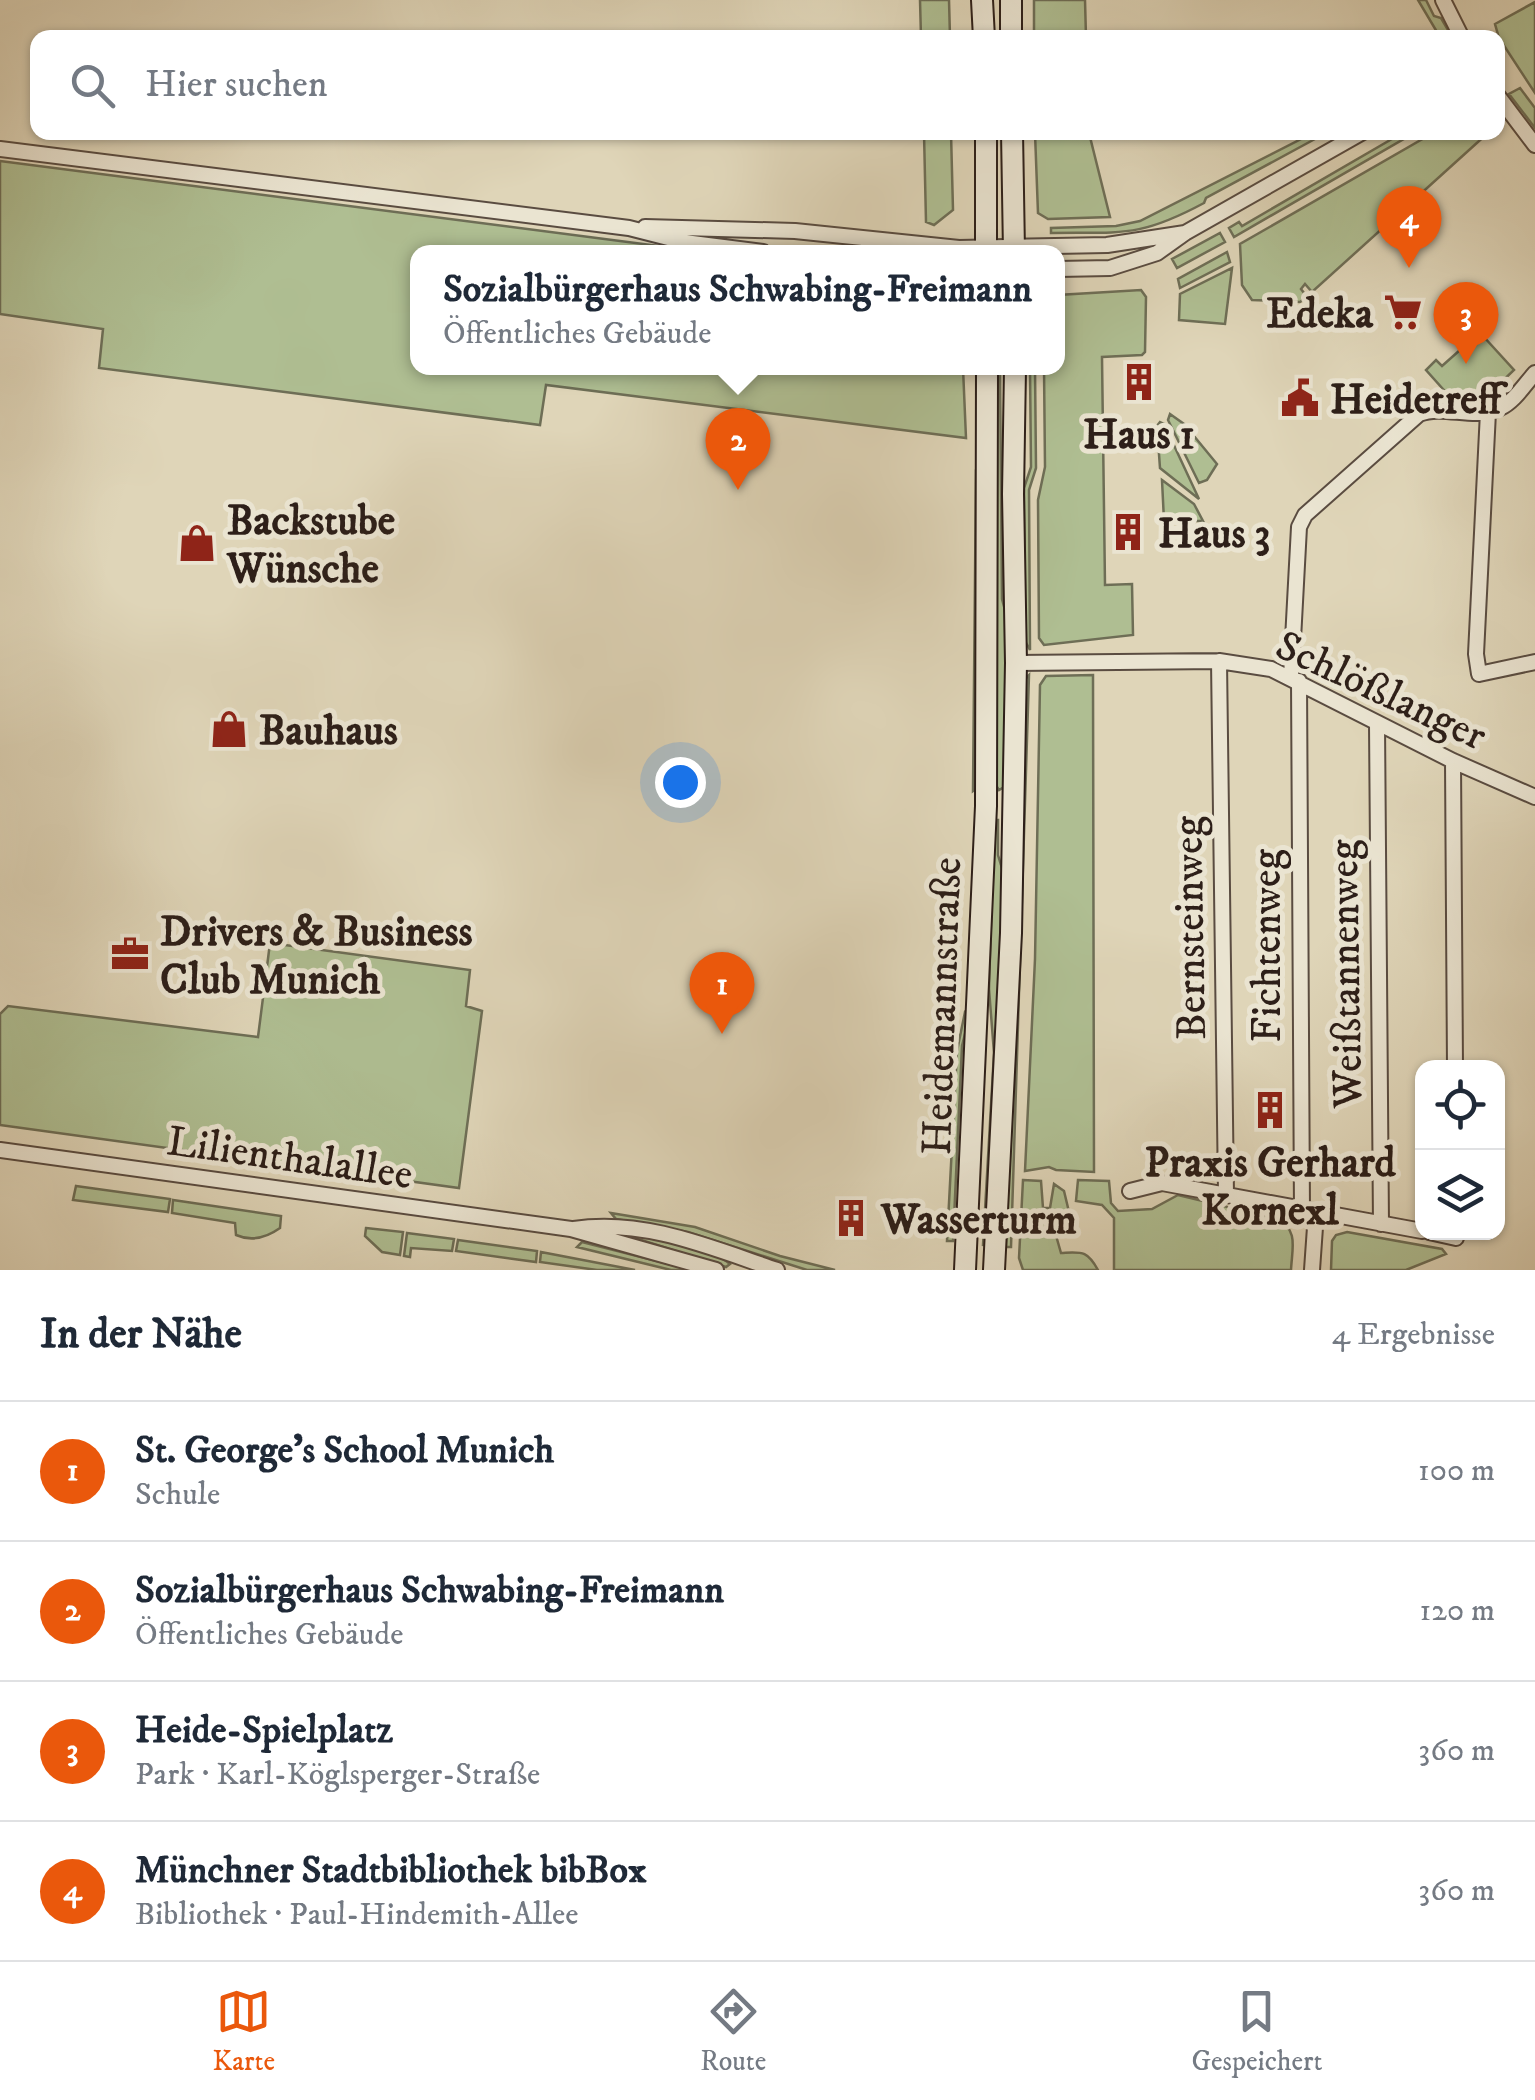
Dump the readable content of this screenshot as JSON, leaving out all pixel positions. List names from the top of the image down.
{
  "streets": {
    "main road": ["Heidemannstraße"],
    "street": [
      "Schlößlanger",
      "Bernsteinweg",
      "Fichtenweg",
      "Weißtannenweg",
      "Lilienthalallee"
    ]
  },
  "crossings": [
    ["Schlößlanger", "Bernsteinweg"],
    ["Schlößlanger", "Fichtenweg"],
    ["Schlößlanger", "Weißtannenweg"],
    ["Schlößlanger", "Heidemannstraße"]
  ],
  "places": {
    "supermarket": ["Edeka"],
    "building": [
      "Haus 1",
      "Haus 3",
      "Praxis Gerhard Kornexl",
      "Wasserturm"
    ],
    "public building": ["Heidetreff"],
    "shop": ["Backstube Wünsche", "Bauhaus"],
    "office": ["Drivers & Business Club Munich"]
  },
  "page": {
    "search": "Hier suchen",
    "pins": [
      "4",
      "3",
      "2",
      "1"
    ],
    "popup": ["Sozialbürgerhaus Schwabing-Freimann", "Öffentliches Gebäude"],
    "heading": ["In der Nähe", "4 Ergebnisse"],
    "list": [
      {
        "mark": "1",
        "name": "St. George’s School Munich",
        "note": "Schule",
        "value": "100 m"
      },
      {
        "mark": "2",
        "name": "Sozialbürgerhaus Schwabing-Freimann",
        "note": "Öffentliches Gebäude",
        "value": "120 m"
      },
      {
        "mark": "3",
        "name": "Heide-Spielplatz",
        "note": "Park · Karl-Köglsperger-Straße",
        "value": "360 m"
      },
      {
        "mark": "4",
        "name": "Münchner Stadtbibliothek bibBox",
        "note": "Bibliothek · Paul-Hindemith-Allee",
        "value": "360 m"
      }
    ],
    "nav": ["Karte", "Route", "Gespeichert"]
  }
}
